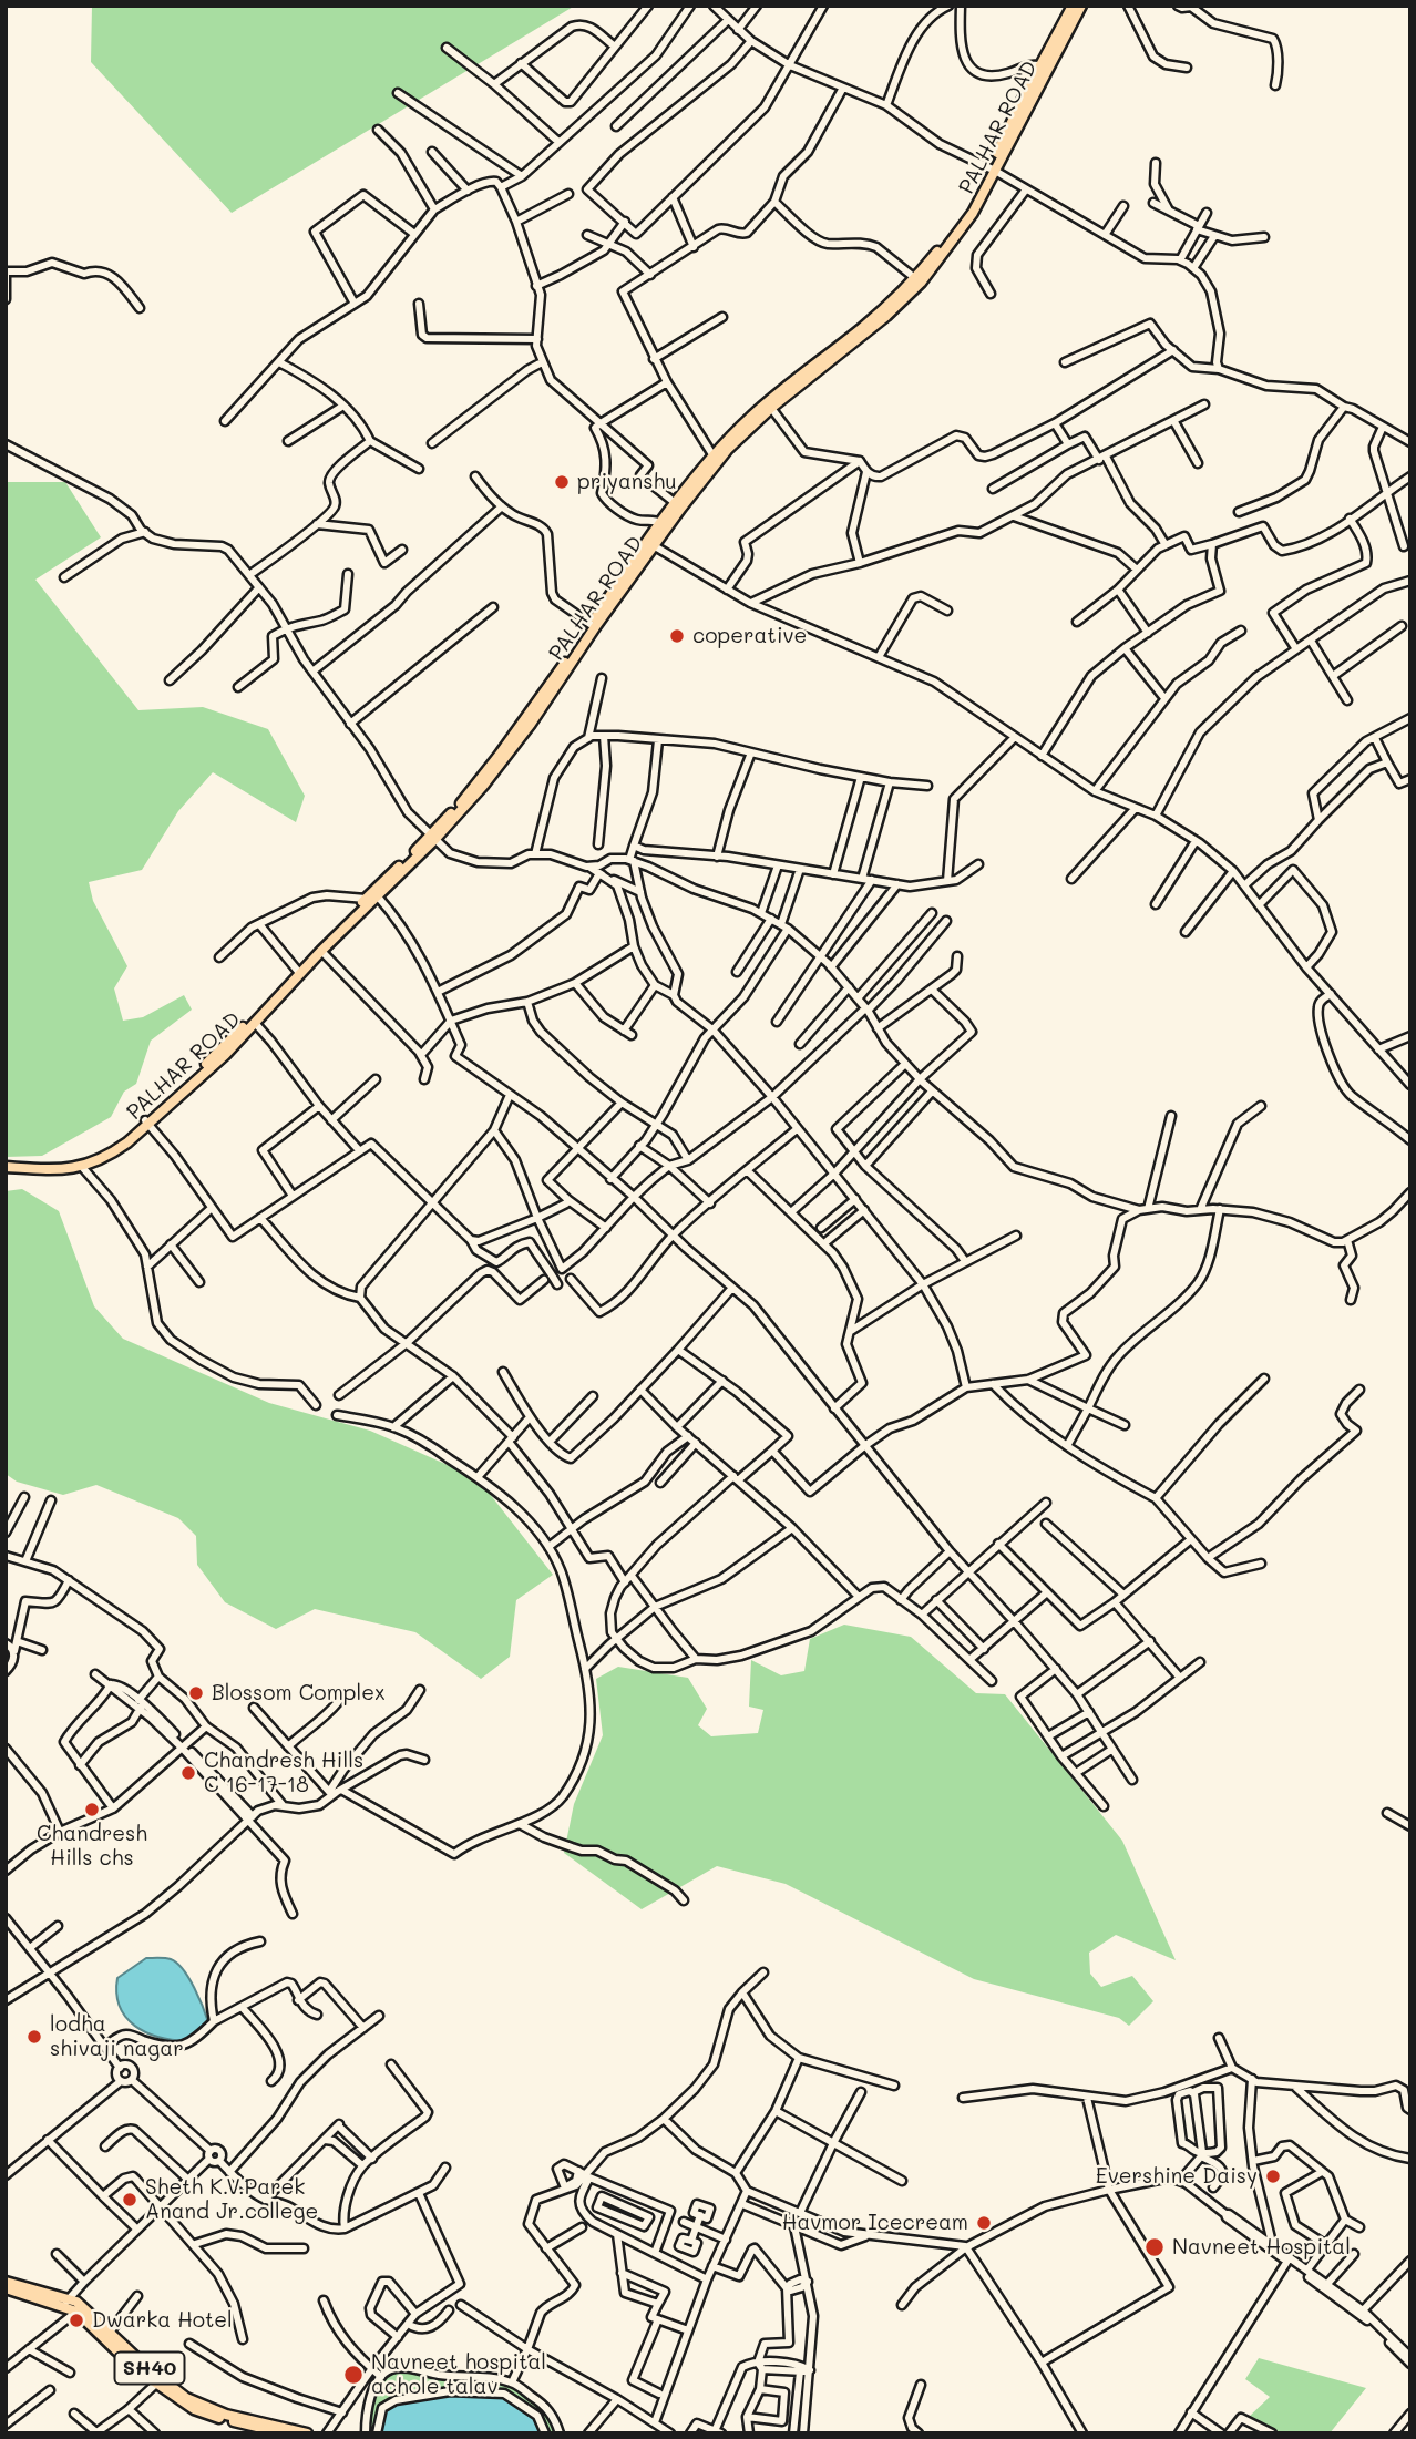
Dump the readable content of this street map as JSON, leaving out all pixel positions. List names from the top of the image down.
{
  "streets": {
    "main road": ["PALHAR ROAD", "SH40"]
  },
  "places": [
    "priyanshu",
    "coperative",
    "Blossom Complex",
    "Chandresh Hills C 16-17-18",
    "Chandresh Hills chs",
    "lodha shivaji nagar",
    "Evershine Daisy",
    "Sheth K.V.Parek Anand Jr.college",
    "Havmor Icecream",
    "Navneet Hospital",
    "Dwarka Hotel",
    "Navneet hospital achole talav"
  ]
}
